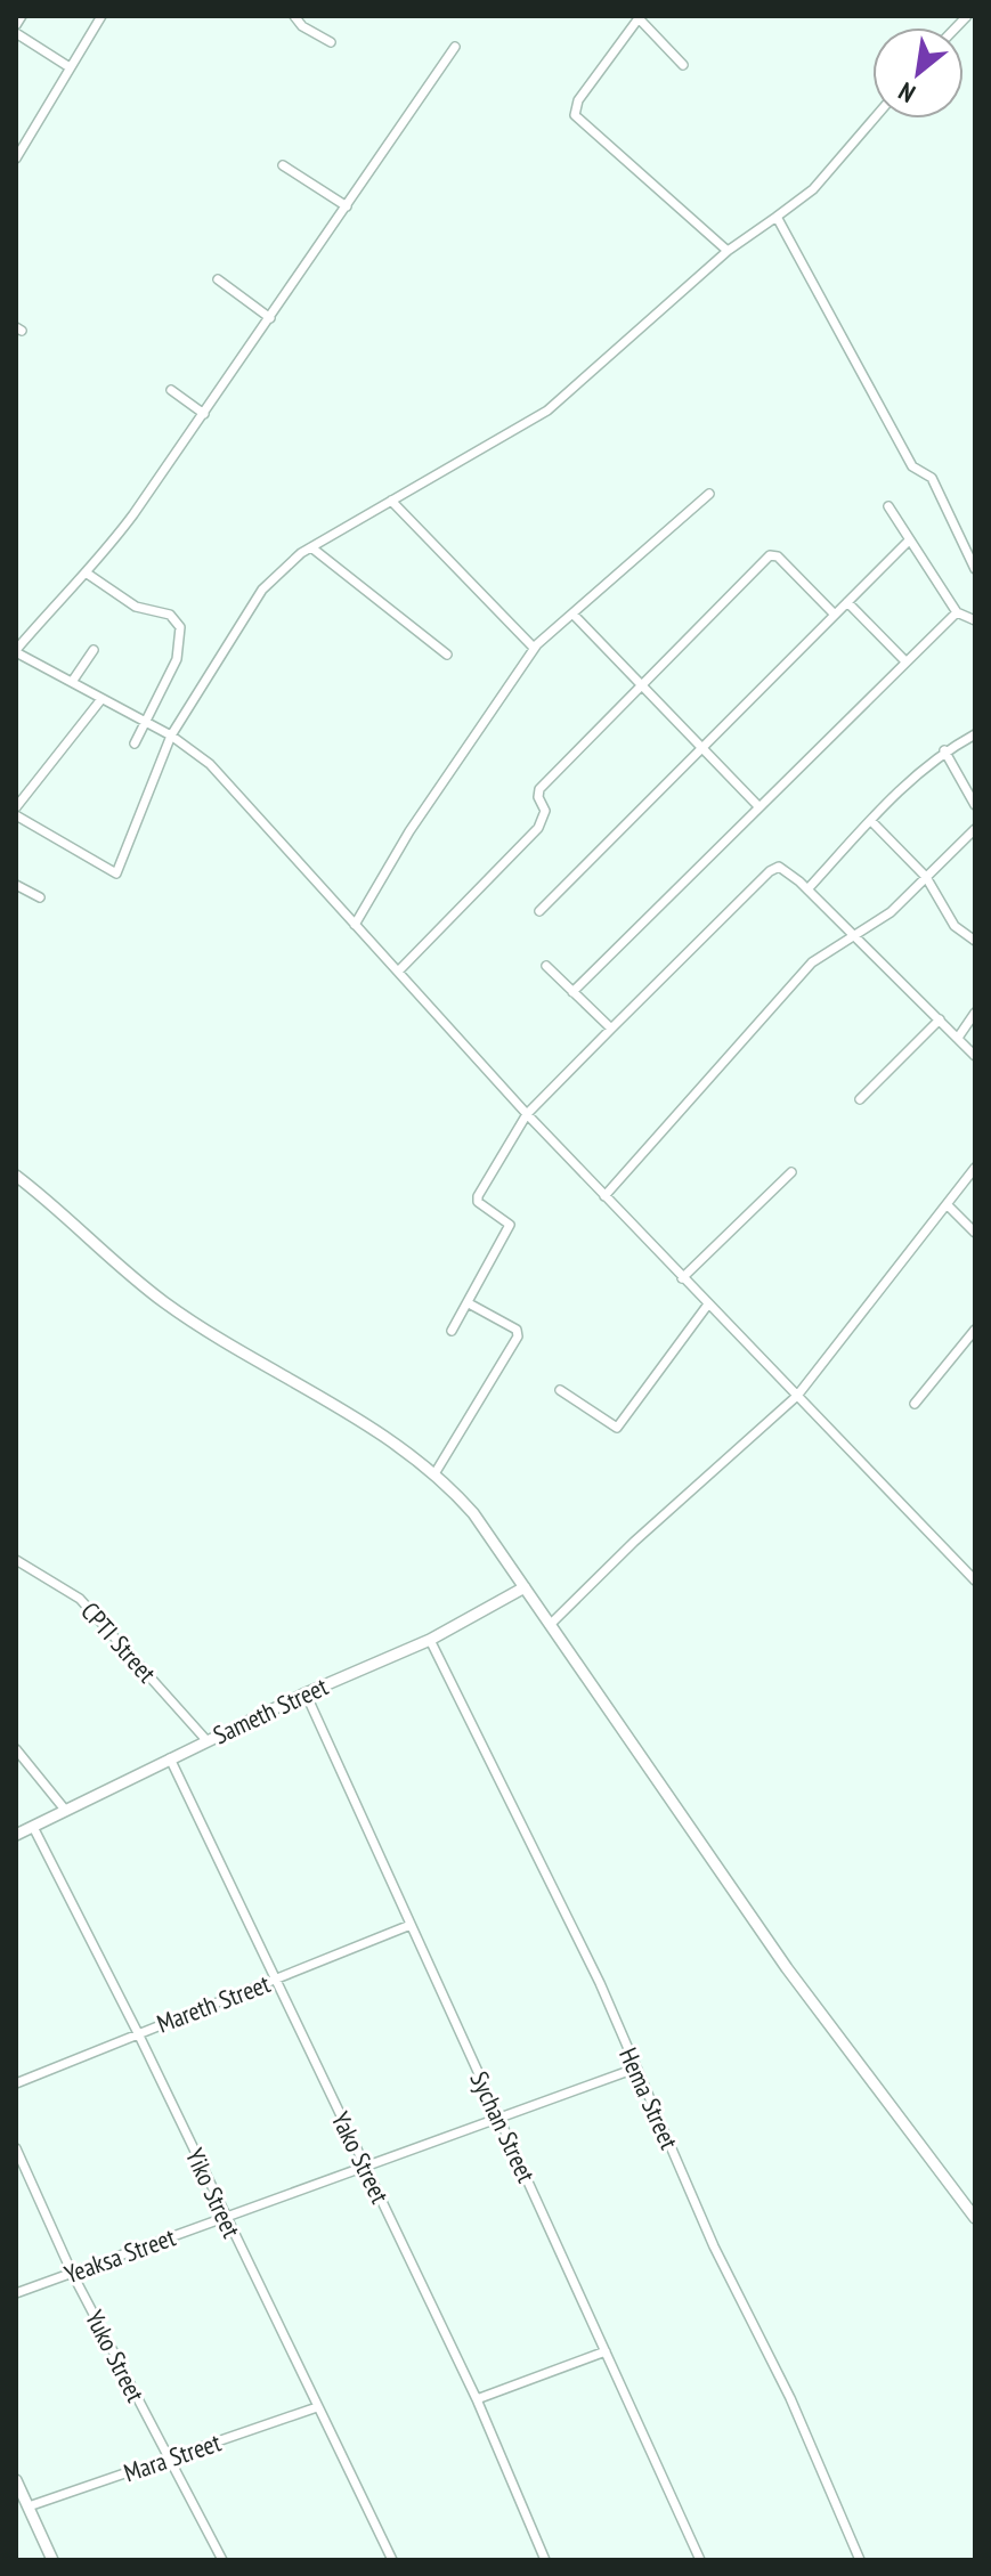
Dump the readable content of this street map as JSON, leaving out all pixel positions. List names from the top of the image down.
{
  "streets": {
    "street": [
      "CPTI Street",
      "Sameth Street",
      "Mareth Street",
      "Hema Street",
      "Sychan Street",
      "Yako Street",
      "Yiko Street",
      "Yeaksa Street",
      "Yuko Street",
      "Mara Street"
    ]
  },
  "crossings": [
    ["CPTI Street", "Sameth Street"],
    ["Sameth Street", "Hema Street"],
    ["Sameth Street", "Sychan Street"],
    ["Sameth Street", "Yako Street"],
    ["Sameth Street", "Yiko Street"],
    ["Mareth Street", "Sychan Street"],
    ["Mareth Street", "Yako Street"],
    ["Mareth Street", "Yiko Street"],
    ["Hema Street", "Yeaksa Street"],
    ["Sychan Street", "Yeaksa Street"],
    ["Yako Street", "Yeaksa Street"],
    ["Yiko Street", "Yeaksa Street"],
    ["Yiko Street", "Mara Street"],
    ["Yeaksa Street", "Yuko Street"],
    ["Yuko Street", "Mara Street"]
  ],
  "north": "bottom left"
}
